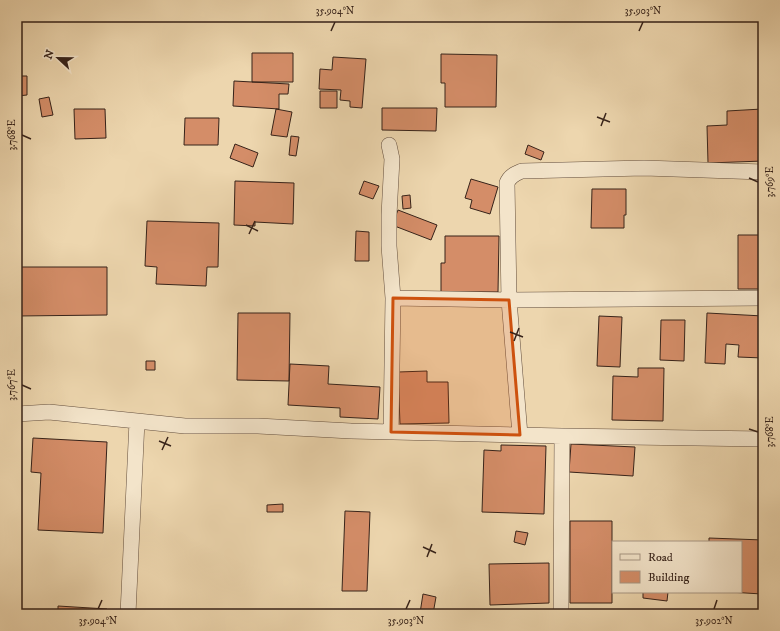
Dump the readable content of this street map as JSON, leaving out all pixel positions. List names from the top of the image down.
{
  "legend": ["Road", "Building"],
  "north": "left",
  "coordinates": [
    "35.904°N",
    "35.903°N",
    "3.768°E",
    "3.769°E",
    "3.767°E",
    "35.902°N"
  ]
}
